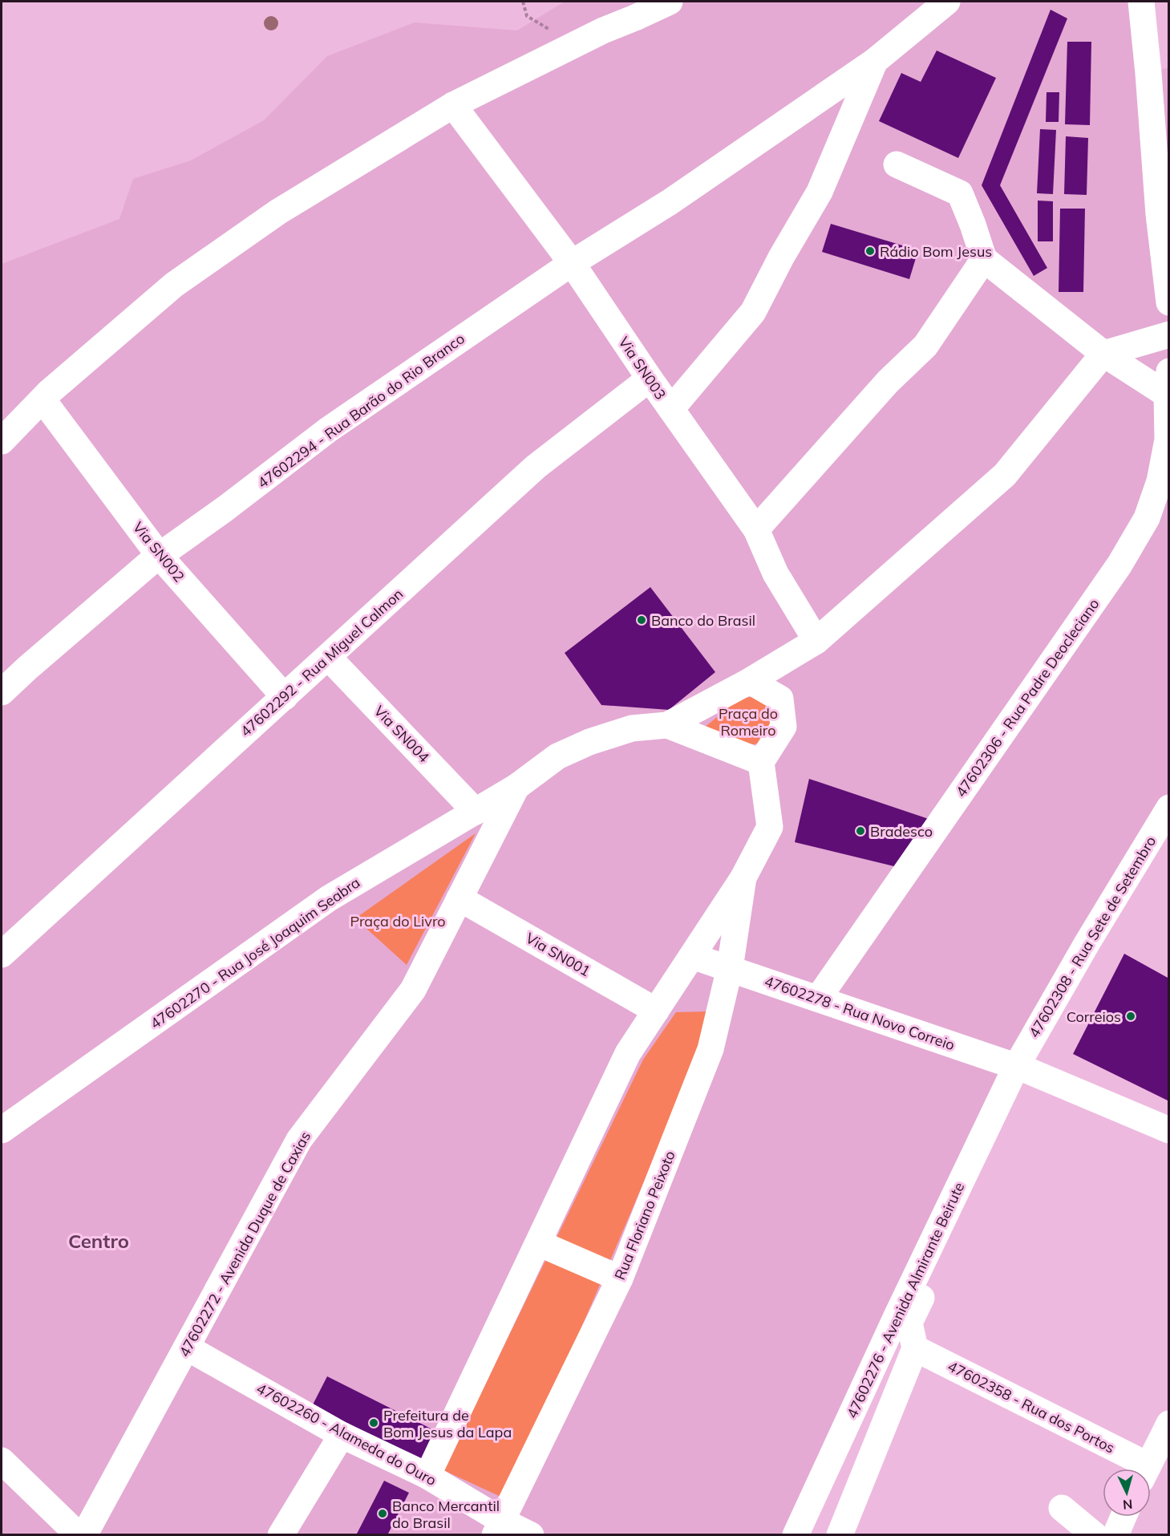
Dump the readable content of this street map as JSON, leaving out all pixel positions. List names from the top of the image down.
{
  "streets": {
    "street": [
      "Via SN003",
      "47602294 - Rua Barão do Rio Branco",
      "Via SN002",
      "47602292 - Rua Miguel Calmon",
      "47602306 - Rua Padre Deocleciano",
      "Via SN004",
      "47602308 - Rua Sete de Setembro",
      "47602270 - Rua José Joaquim Seabra",
      "Via SN001",
      "47602278 - Rua Novo Correio",
      "Rua Floriano Peixoto",
      "47602272 - Avenida Duque de Caxias",
      "47602276 - Avenida Almirante Beirute",
      "47602358 - Rua dos Portos",
      "47602260 - Alameda do Ouro"
    ]
  },
  "crossings": [
    ["Via SN003", "47602294 - Rua Barão do Rio Branco"],
    ["Via SN003", "47602292 - Rua Miguel Calmon"],
    ["47602294 - Rua Barão do Rio Branco", "Via SN002"],
    ["Via SN002", "47602292 - Rua Miguel Calmon"],
    ["47602292 - Rua Miguel Calmon", "Via SN004"],
    ["47602306 - Rua Padre Deocleciano", "47602278 - Rua Novo Correio"],
    ["Via SN004", "47602270 - Rua José Joaquim Seabra"],
    ["47602308 - Rua Sete de Setembro", "47602278 - Rua Novo Correio"],
    ["47602308 - Rua Sete de Setembro", "47602276 - Avenida Almirante Beirute"],
    ["47602270 - Rua José Joaquim Seabra", "47602272 - Avenida Duque de Caxias"],
    ["Via SN001", "Rua Floriano Peixoto"],
    ["Via SN001", "47602272 - Avenida Duque de Caxias"],
    ["47602278 - Rua Novo Correio", "Rua Floriano Peixoto"],
    ["47602278 - Rua Novo Correio", "47602276 - Avenida Almirante Beirute"],
    ["Rua Floriano Peixoto", "47602260 - Alameda do Ouro"],
    ["47602272 - Avenida Duque de Caxias", "47602260 - Alameda do Ouro"]
  ],
  "districts": ["Centro"],
  "parks": ["Praça do Romeiro", "Praça do Livro"],
  "places": [
    "Rádio Bom Jesus",
    "Banco do Brasil",
    "Bradesco",
    "Correios",
    "Prefeitura de Bom Jesus da Lapa",
    "Banco Mercantil do Brasil"
  ],
  "north": "bottom"
}
